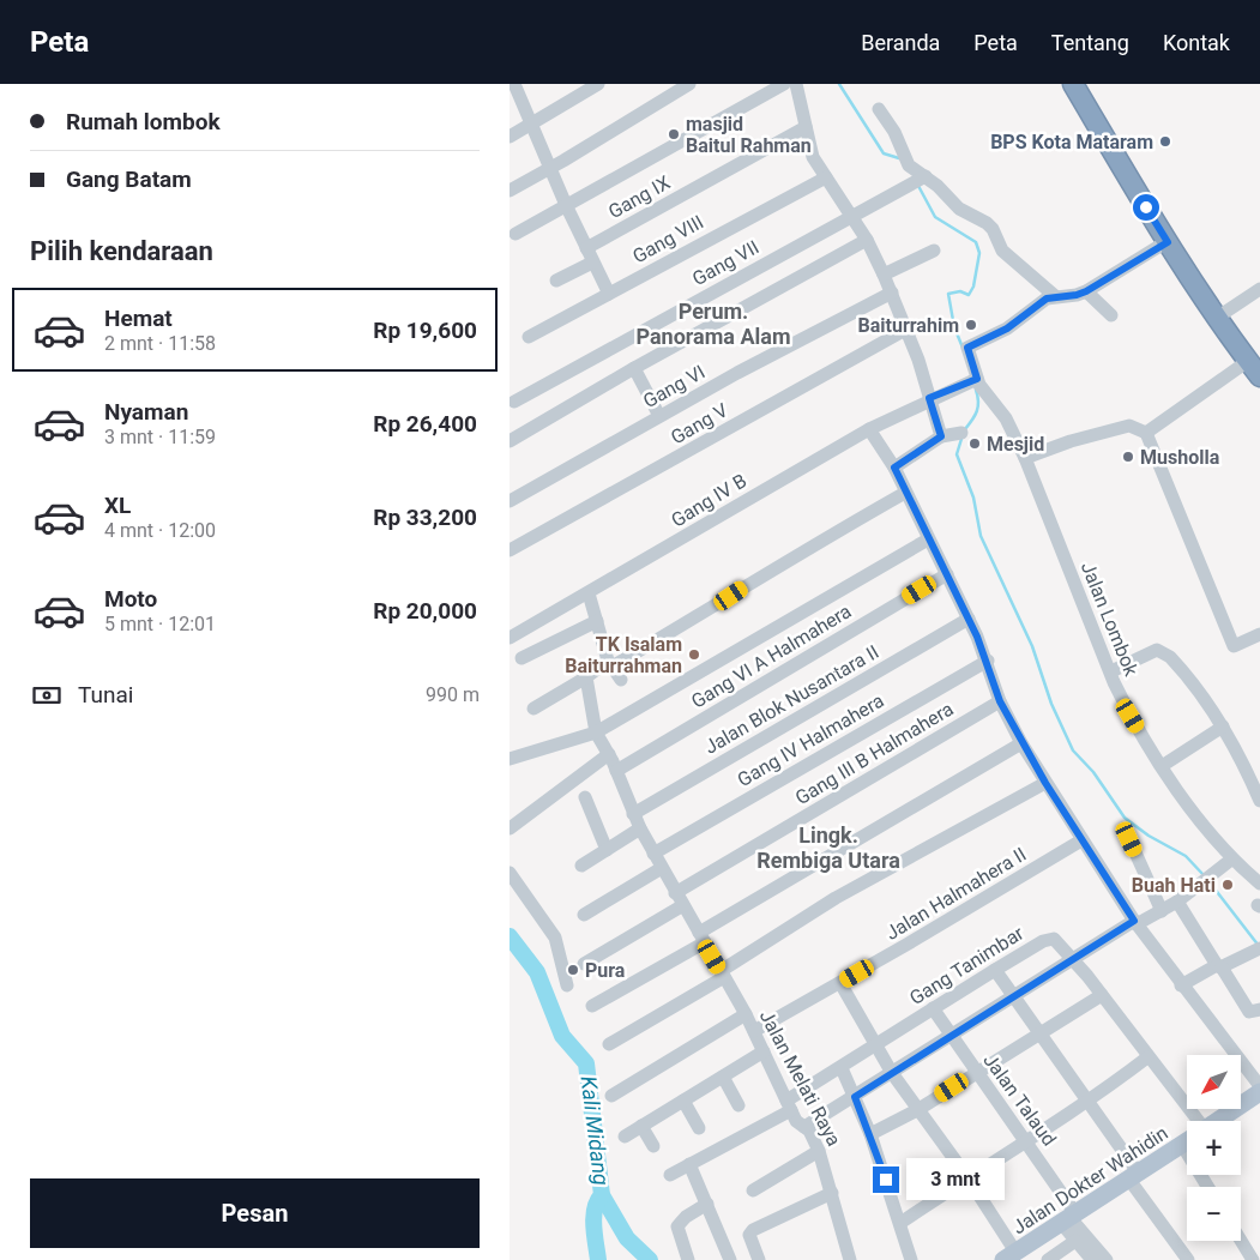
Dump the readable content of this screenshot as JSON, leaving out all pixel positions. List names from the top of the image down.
{
  "streets": {
    "main road": ["Jalan Dokter Wahidin"],
    "street": [
      "Gang IX",
      "Gang VIII",
      "Gang VII",
      "Gang VI",
      "Gang V",
      "Gang IV B",
      "Jalan Lombok",
      "Gang VI A Halmahera",
      "Jalan Blok Nusantara II",
      "Gang IV Halmahera",
      "Gang III B Halmahera",
      "Jalan Halmahera II",
      "Gang Tanimbar",
      "Jalan Melati Raya",
      "Jalan Talaud"
    ]
  },
  "crossings": [
    ["Gang IV B", "Jalan Lombok"],
    ["Gang VI A Halmahera", "Jalan Melati Raya"],
    ["Jalan Blok Nusantara II", "Jalan Melati Raya"],
    ["Gang IV Halmahera", "Jalan Melati Raya"],
    ["Gang III B Halmahera", "Jalan Melati Raya"],
    ["Jalan Halmahera II", "Jalan Melati Raya"],
    ["Gang Tanimbar", "Jalan Melati Raya"],
    ["Gang Tanimbar", "Jalan Talaud"],
    ["Jalan Talaud", "Jalan Dokter Wahidin"]
  ],
  "districts": ["Perum. Panorama Alam", "Lingk. Rembiga Utara"],
  "water": ["Kali Midang"],
  "places": [
    "masjid Baitul Rahman",
    "BPS Kota Mataram",
    "Baiturrahim",
    "Mesjid",
    "Musholla",
    "TK Isalam Baiturrahman",
    "Buah Hati",
    "Pura"
  ],
  "north": "bottom left",
  "page": {
    "header": "Peta",
    "nav": [
      "Beranda",
      "Peta",
      "Tentang",
      "Kontak"
    ],
    "banner": ["Rumah lombok", "Gang Batam"],
    "heading": "Pilih kendaraan",
    "list": [
      {
        "name": "Hemat",
        "note": "2 mnt · 11:58",
        "value": "Rp 19,600"
      },
      {
        "name": "Nyaman",
        "note": "3 mnt · 11:59",
        "value": "Rp 26,400"
      },
      {
        "name": "XL",
        "note": "4 mnt · 12:00",
        "value": "Rp 33,200"
      },
      {
        "name": "Moto",
        "note": "5 mnt · 12:01",
        "value": "Rp 20,000"
      }
    ],
    "pay": ["Tunai", "990 m"],
    "map_buttons": ["+", "−"],
    "bubble": "3 mnt",
    "buttons": "Pesan"
  }
}
